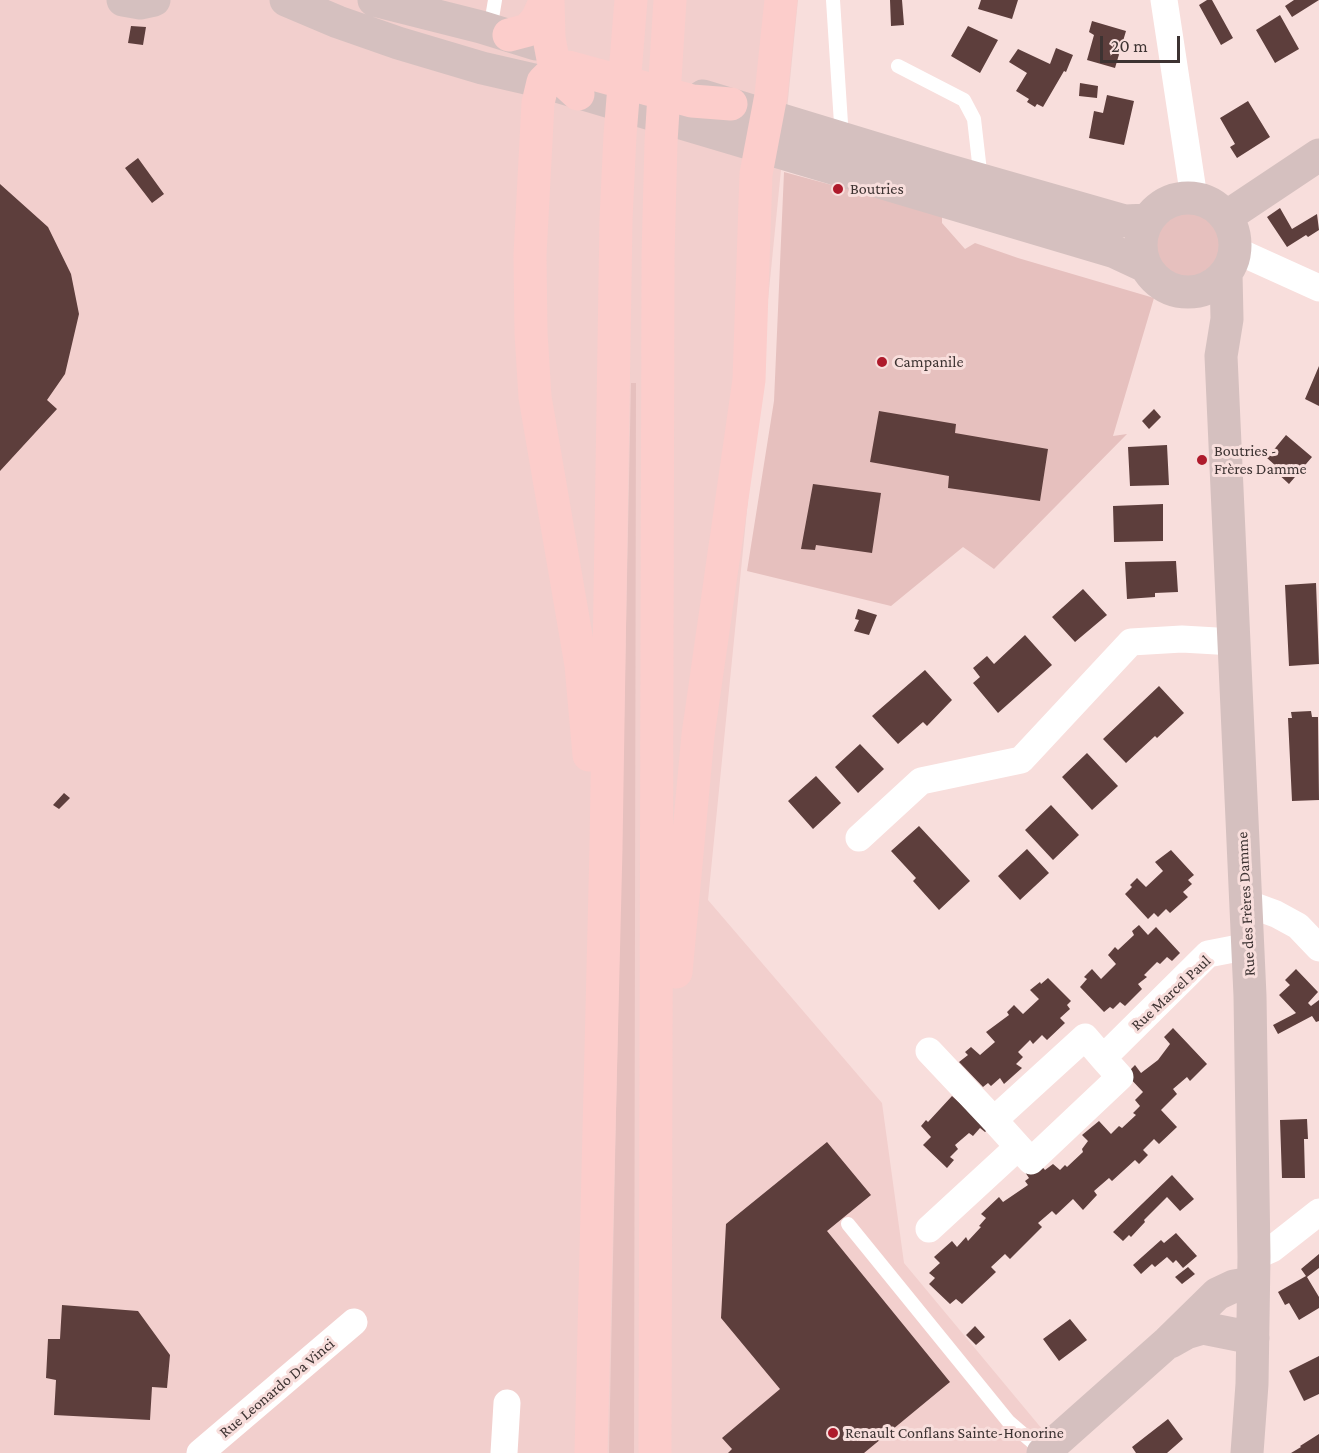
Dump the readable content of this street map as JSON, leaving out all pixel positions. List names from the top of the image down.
{
  "streets": {
    "street": ["Rue des Frères Damme", "Rue Marcel Paul", "Rue Leonardo Da Vinci"]
  },
  "crossings": [
    ["Rue des Frères Damme", "Rue Marcel Paul"]
  ],
  "places": [
    "Boutries",
    "Campanile",
    "Boutries - Frères Damme",
    "Renault Conflans Sainte-Honorine"
  ],
  "scale_bar": "20 m"
}
